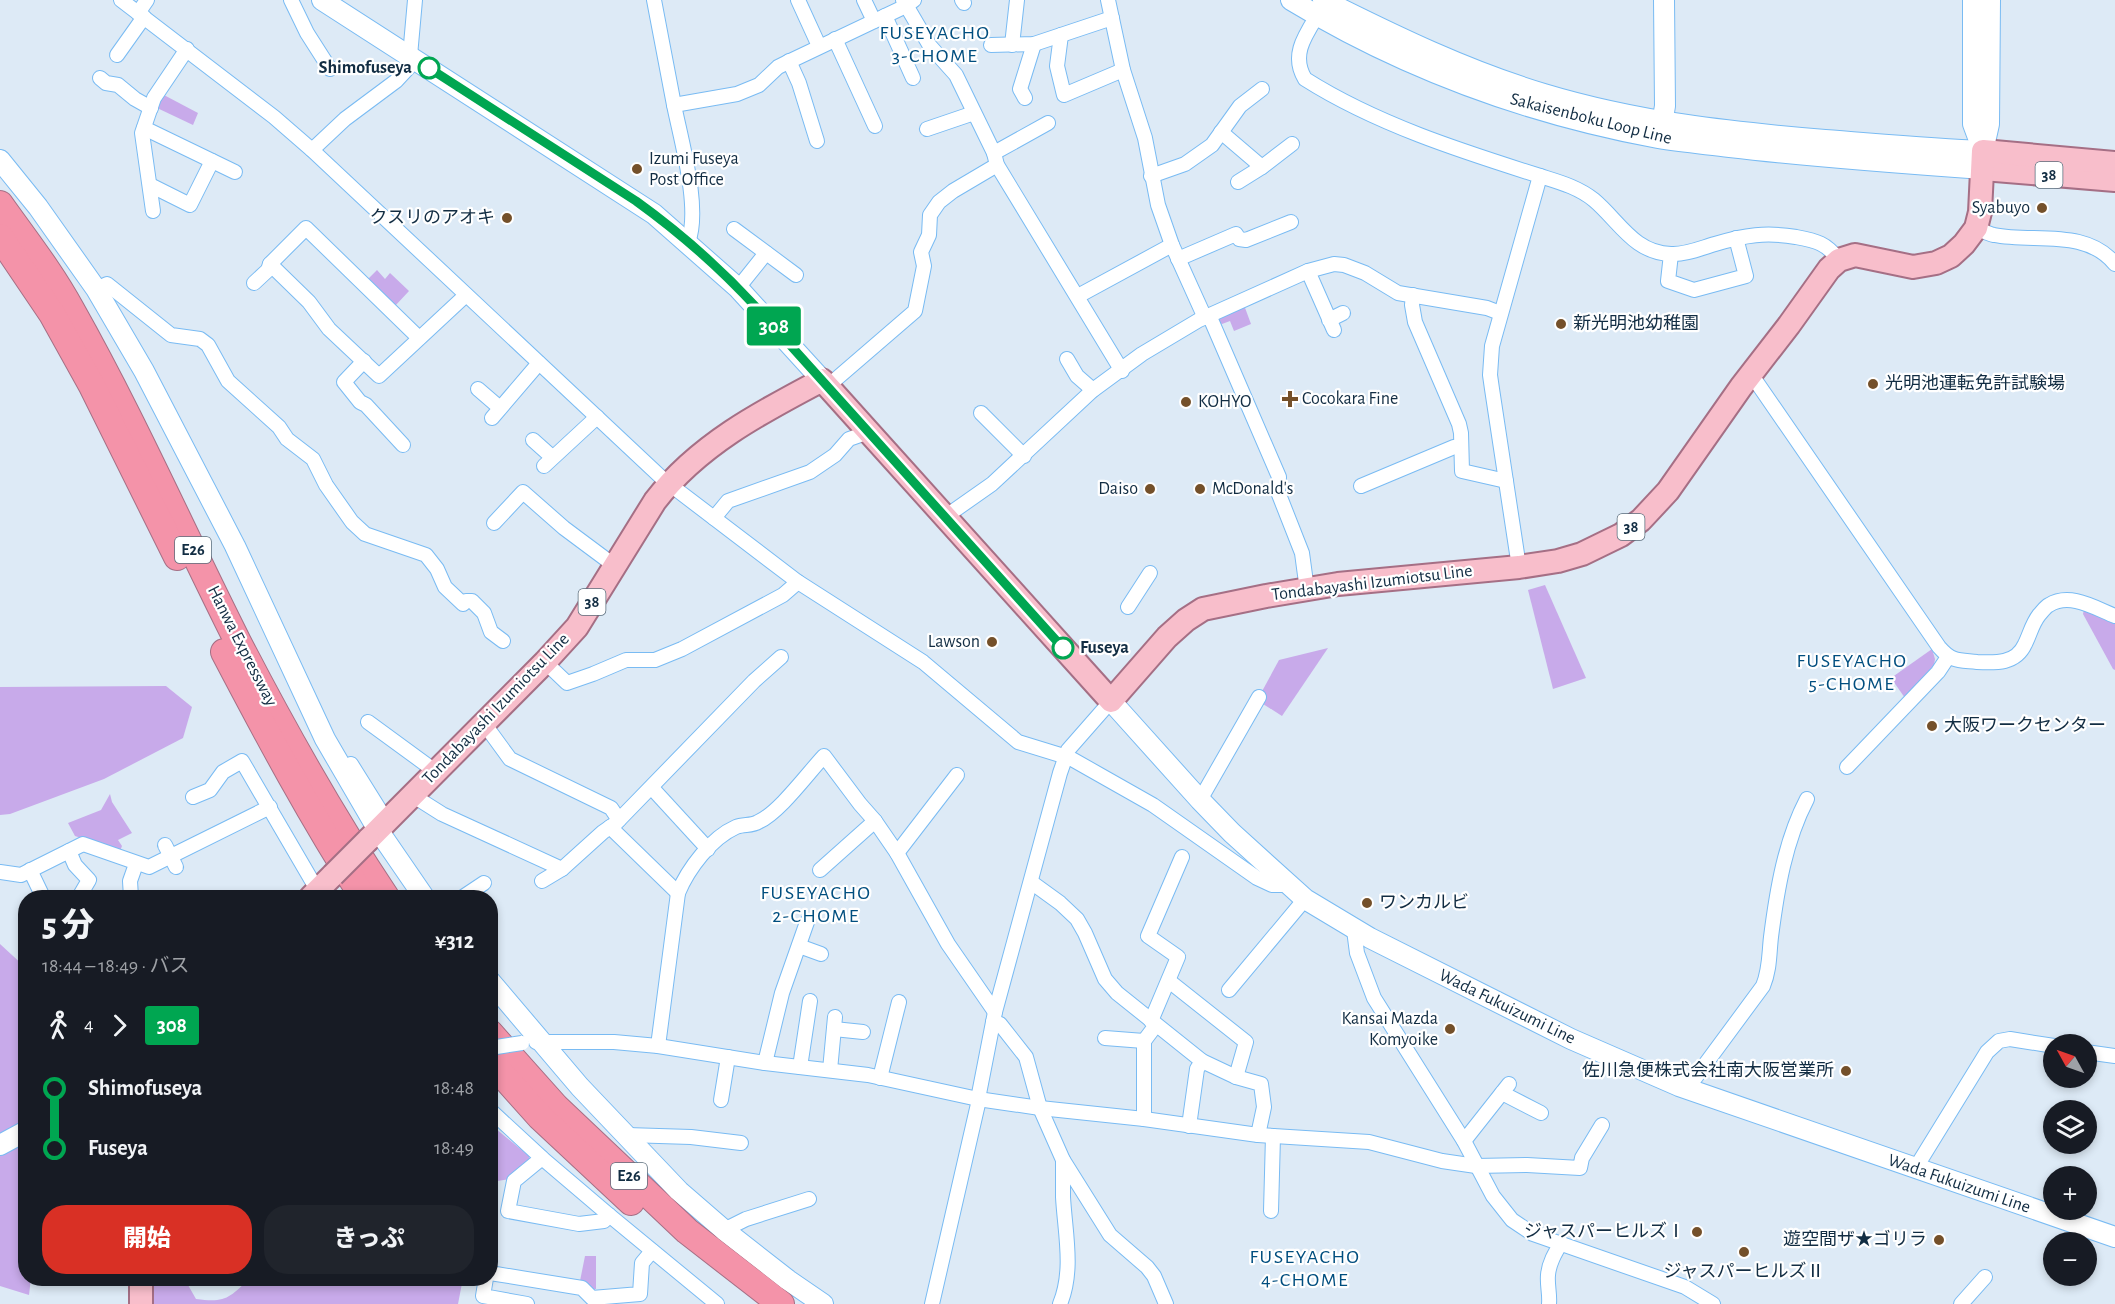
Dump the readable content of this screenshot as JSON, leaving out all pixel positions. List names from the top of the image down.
{
  "streets": {
    "highway": ["E26", "Hanwa Expressway"],
    "main road": [
      "Sakaisenboku Loop Line",
      "38",
      "Tondabayashi Izumiotsu Line",
      "Wada Fukuizumi Line"
    ]
  },
  "crossings": [
    ["Sakaisenboku Loop Line", "38"],
    ["Tondabayashi Izumiotsu Line", "Wada Fukuizumi Line"]
  ],
  "districts": [
    "FUSEYACHO 3-CHOME",
    "FUSEYACHO 5-CHOME",
    "FUSEYACHO 2-CHOME",
    "FUSEYACHO 4-CHOME"
  ],
  "places": {
    "other": [
      "Shimofuseya",
      "Izumi Fuseya Post Office",
      "Syabuyo",
      "クスリのアオキ",
      "新光明池幼稚園",
      "光明池運転免許試験場",
      "KOHYO",
      "Daiso",
      "McDonald's",
      "Lawson",
      "Fuseya",
      "大阪ワークセンター",
      "ワンカルビ",
      "Kansai Mazda Komyoike",
      "佐川急便株式会社南大阪営業所",
      "ジャスパーヒルズⅠ",
      "遊空間ザ★ゴリラ",
      "ジャスパーヒルズⅡ"
    ],
    "health": ["Cocokara Fine"]
  },
  "lines": ["bus line 308"],
  "north": "top left",
  "page": {
    "on_map": "308",
    "heading": ["5 分", "18:44 – 18:49 · バス", "¥312"],
    "legs": ["4", "308"],
    "map_buttons": ["+", "−"],
    "list": [
      {
        "name": "Shimofuseya",
        "value": "18:48"
      },
      {
        "name": "Fuseya",
        "value": "18:49"
      }
    ],
    "buttons": ["開始", "きっぷ"]
  }
}
